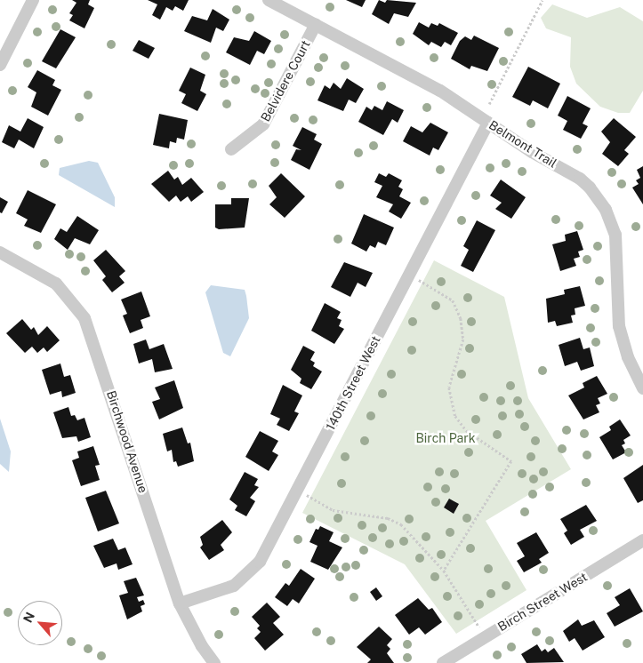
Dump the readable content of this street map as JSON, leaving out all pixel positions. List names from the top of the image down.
{
  "streets": {
    "street": [
      "Belvidere Court",
      "Belmont Trail",
      "140th Street West",
      "Birchwood Avenue",
      "Birch Street West"
    ]
  },
  "crossings": [
    ["Belvidere Court", "Belmont Trail"],
    ["Belmont Trail", "140th Street West"],
    ["140th Street West", "Birchwood Avenue"]
  ],
  "parks": ["Birch Park"],
  "north": "top left"
}
